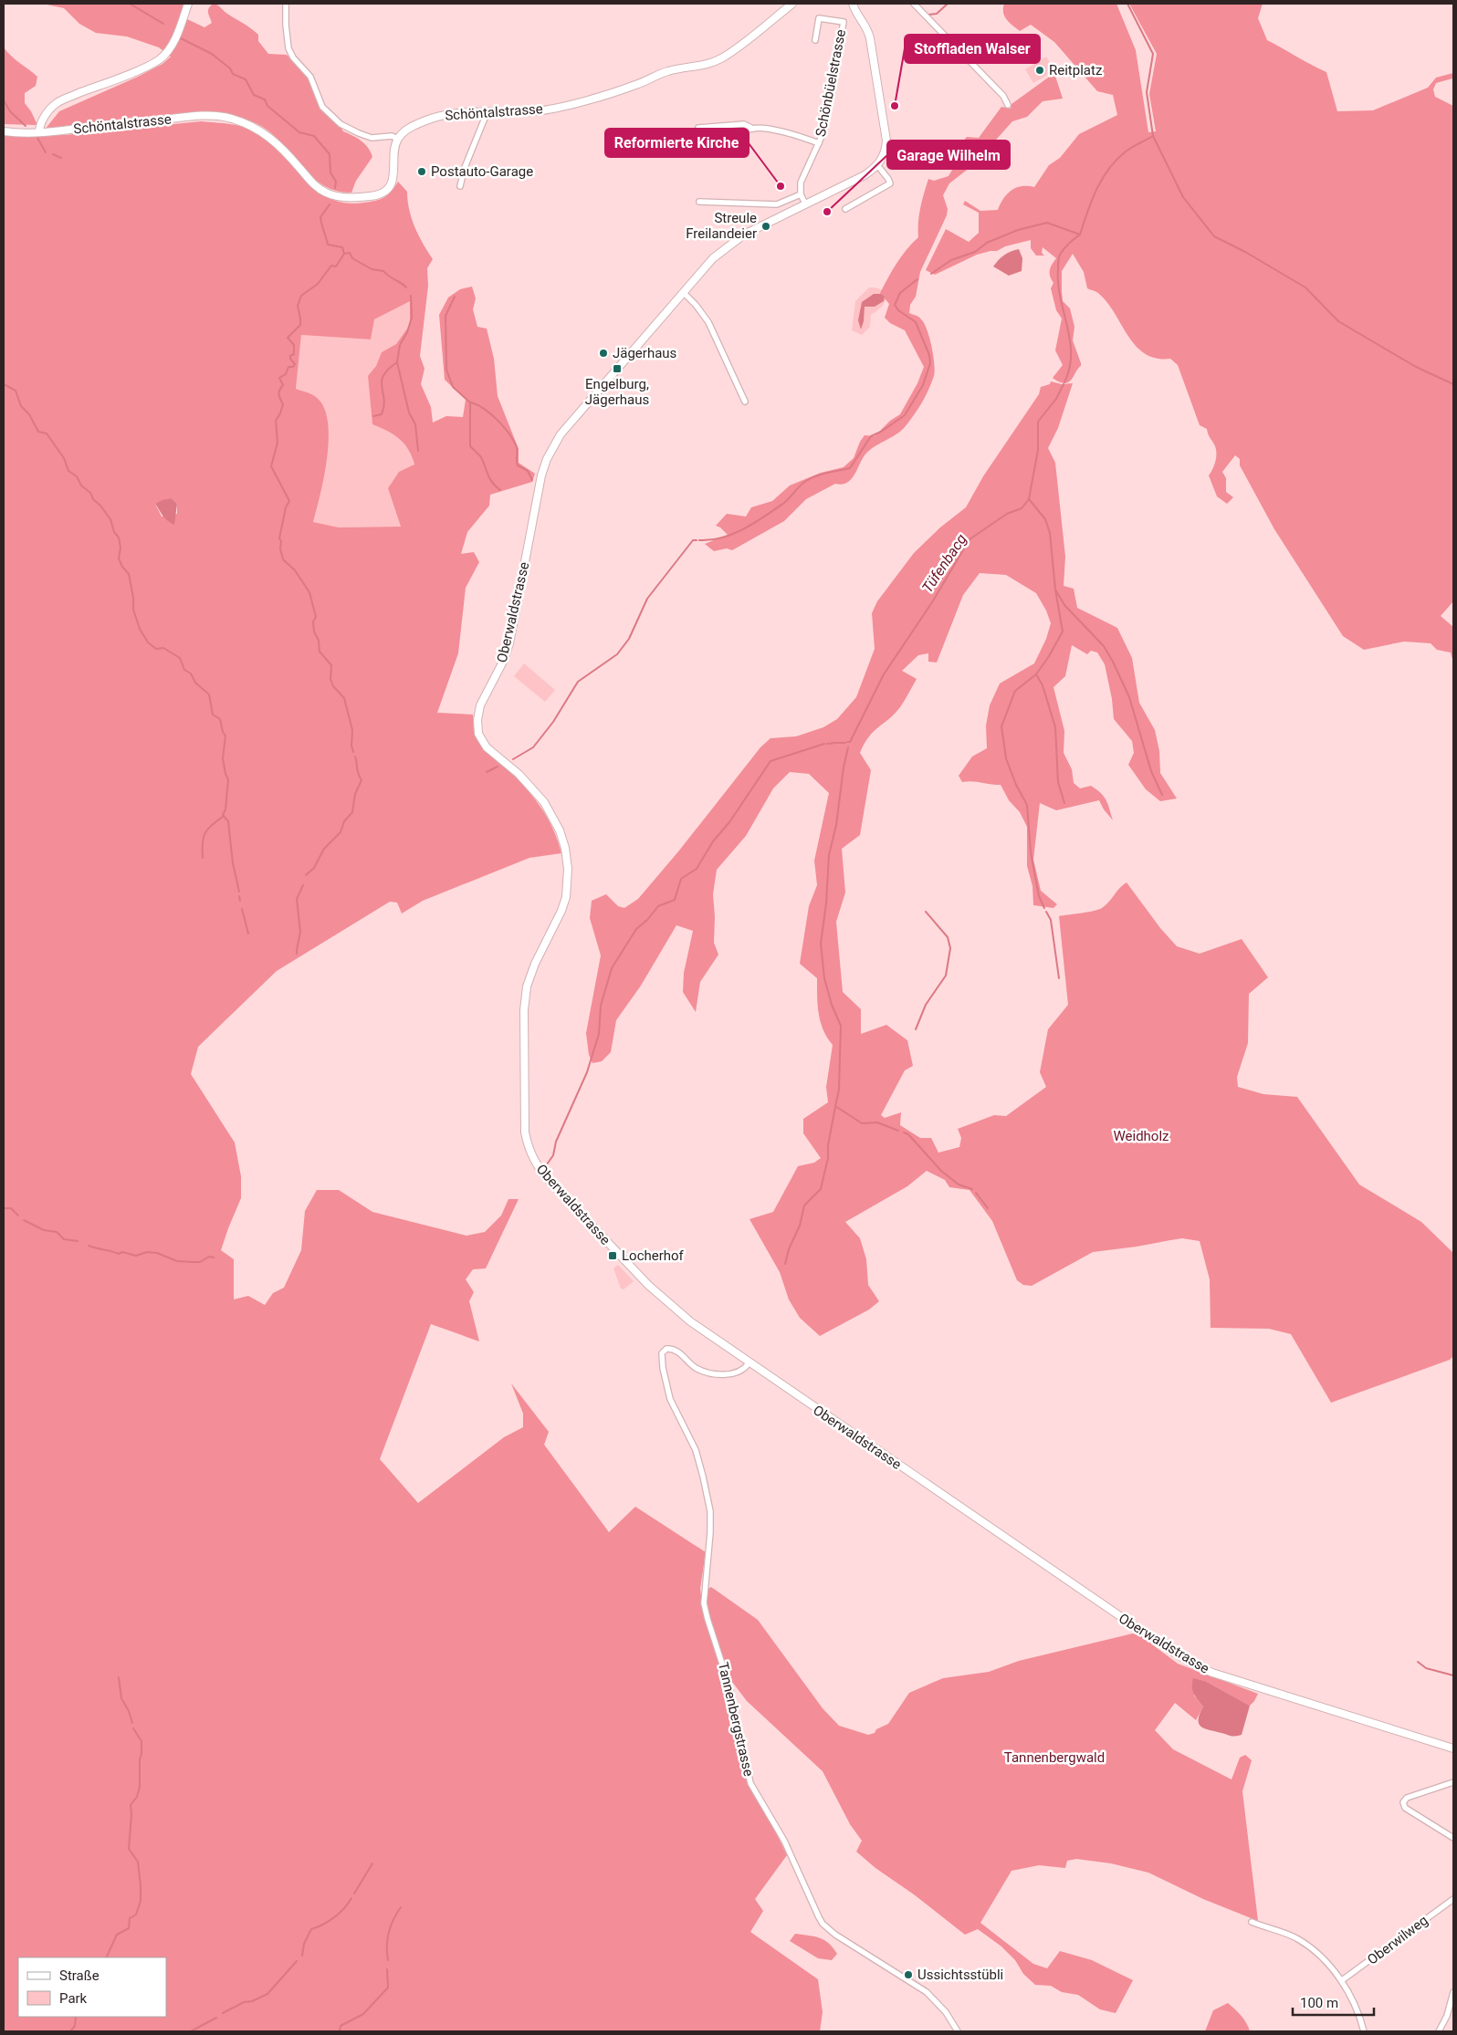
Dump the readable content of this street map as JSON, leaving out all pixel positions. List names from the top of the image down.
{
  "streets": {
    "street": [
      "Schönbüelstrasse",
      "Schöntalstrasse",
      "Oberwaldstrasse",
      "Tannenbergstrasse",
      "Oberwilweg"
    ]
  },
  "crossings": [
    ["Oberwaldstrasse", "Tannenbergstrasse"]
  ],
  "water": ["Tüfenbacg"],
  "parks": ["Weidholz", "Tannenbergwald"],
  "places": {
    "other": [
      "Reitplatz",
      "Stoffladen Walser",
      "Postauto-Garage",
      "Reformierte Kirche",
      "Garage Wilhelm",
      "Streule Freilandeier",
      "Jägerhaus",
      "Ussichtsstübli"
    ],
    "transit": ["Engelburg, Jägerhaus", "Locherhof"]
  },
  "legend": ["Straße", "Park"],
  "scale_bar": "100 m"
}
